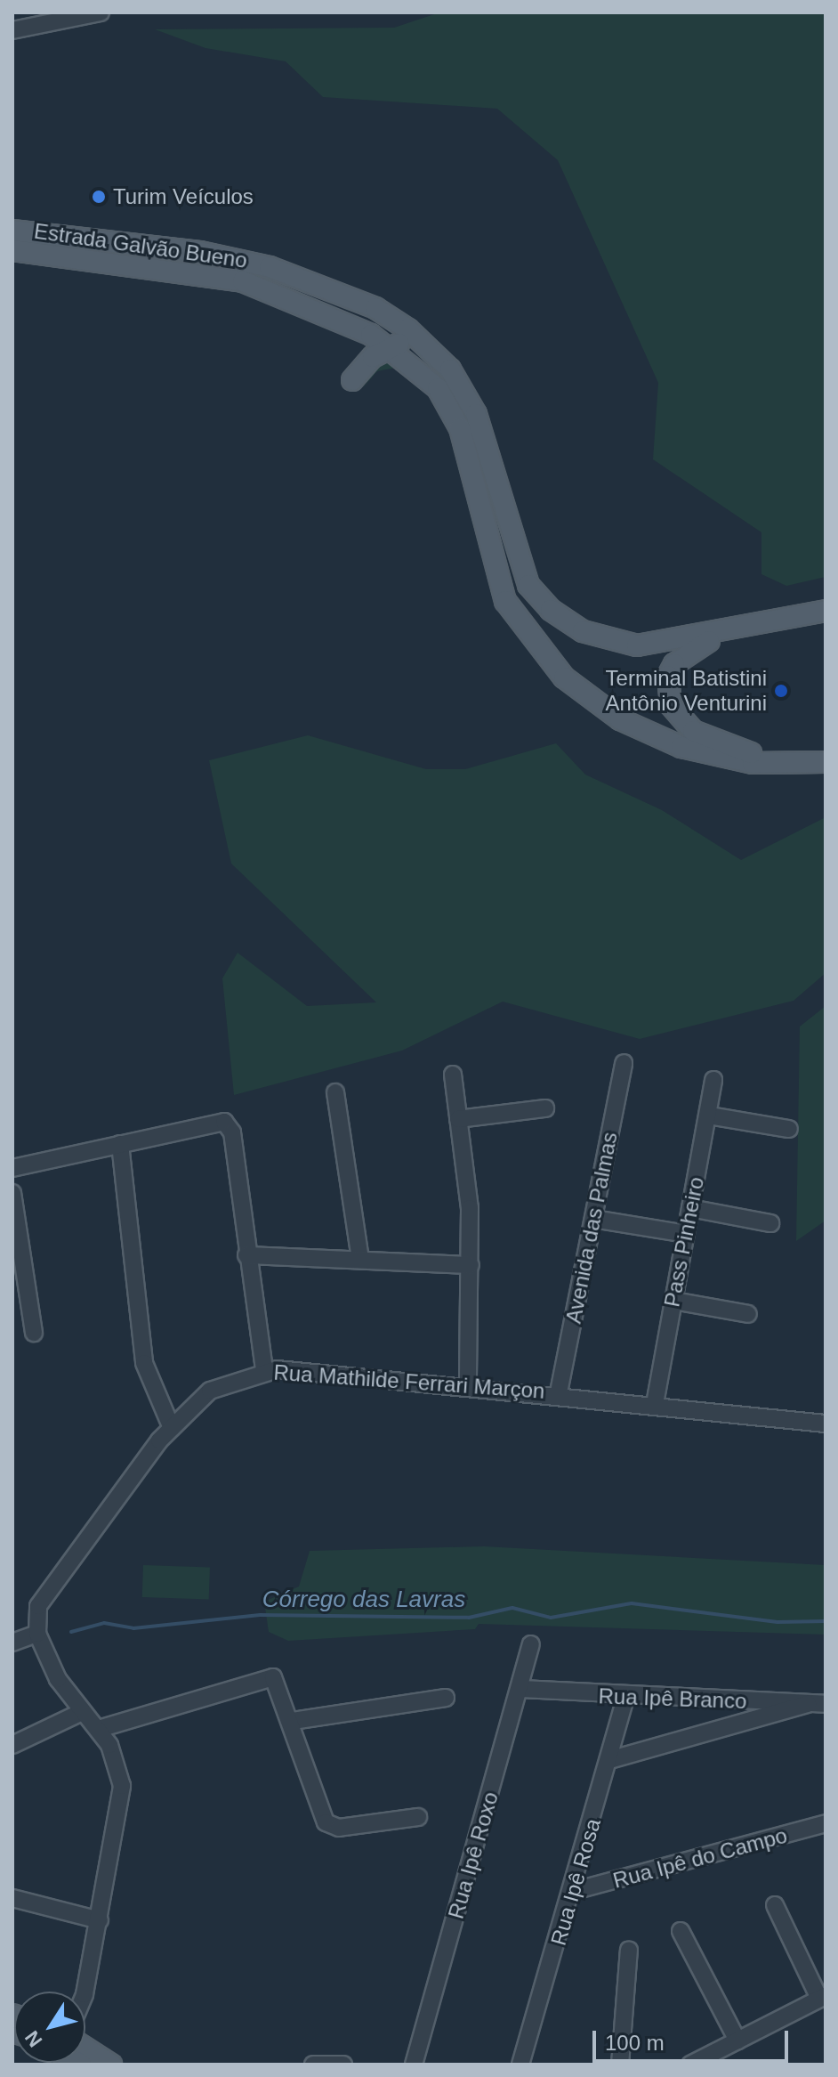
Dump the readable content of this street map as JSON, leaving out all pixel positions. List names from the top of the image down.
{
  "streets": {
    "main road": ["Estrada Galvão Bueno"],
    "street": [
      "Avenida das Palmas",
      "Pass Pinheiro",
      "Rua Mathilde Ferrari Marçon",
      "Rua Ipê Branco",
      "Rua Ipê Roxo",
      "Rua Ipê do Campo",
      "Rua Ipê Rosa"
    ]
  },
  "crossings": [
    ["Avenida das Palmas", "Rua Mathilde Ferrari Marçon"],
    ["Pass Pinheiro", "Rua Mathilde Ferrari Marçon"],
    ["Rua Ipê Branco", "Rua Ipê Roxo"],
    ["Rua Ipê Branco", "Rua Ipê Rosa"],
    ["Rua Ipê do Campo", "Rua Ipê Rosa"]
  ],
  "water": ["Córrego das Lavras"],
  "places": ["Turim Veículos", "Terminal Batistini Antônio Venturini"],
  "scale_bar": "100 m",
  "north": "bottom left"
}
